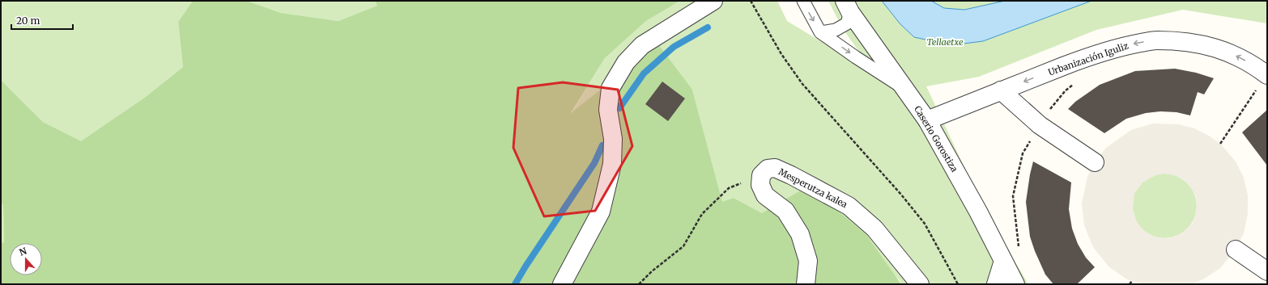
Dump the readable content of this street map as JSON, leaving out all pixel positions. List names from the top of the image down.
{
  "streets": {
    "street": ["Urbanización Iguliz", "Caserio Gorostiza", "Mesperutza kalea"]
  },
  "crossings": [
    ["Urbanización Iguliz", "Caserio Gorostiza"]
  ],
  "one_way": ["Urbanización Iguliz"],
  "parks": ["Tellaetxe"],
  "scale_bar": "20 m",
  "north": "top"
}
